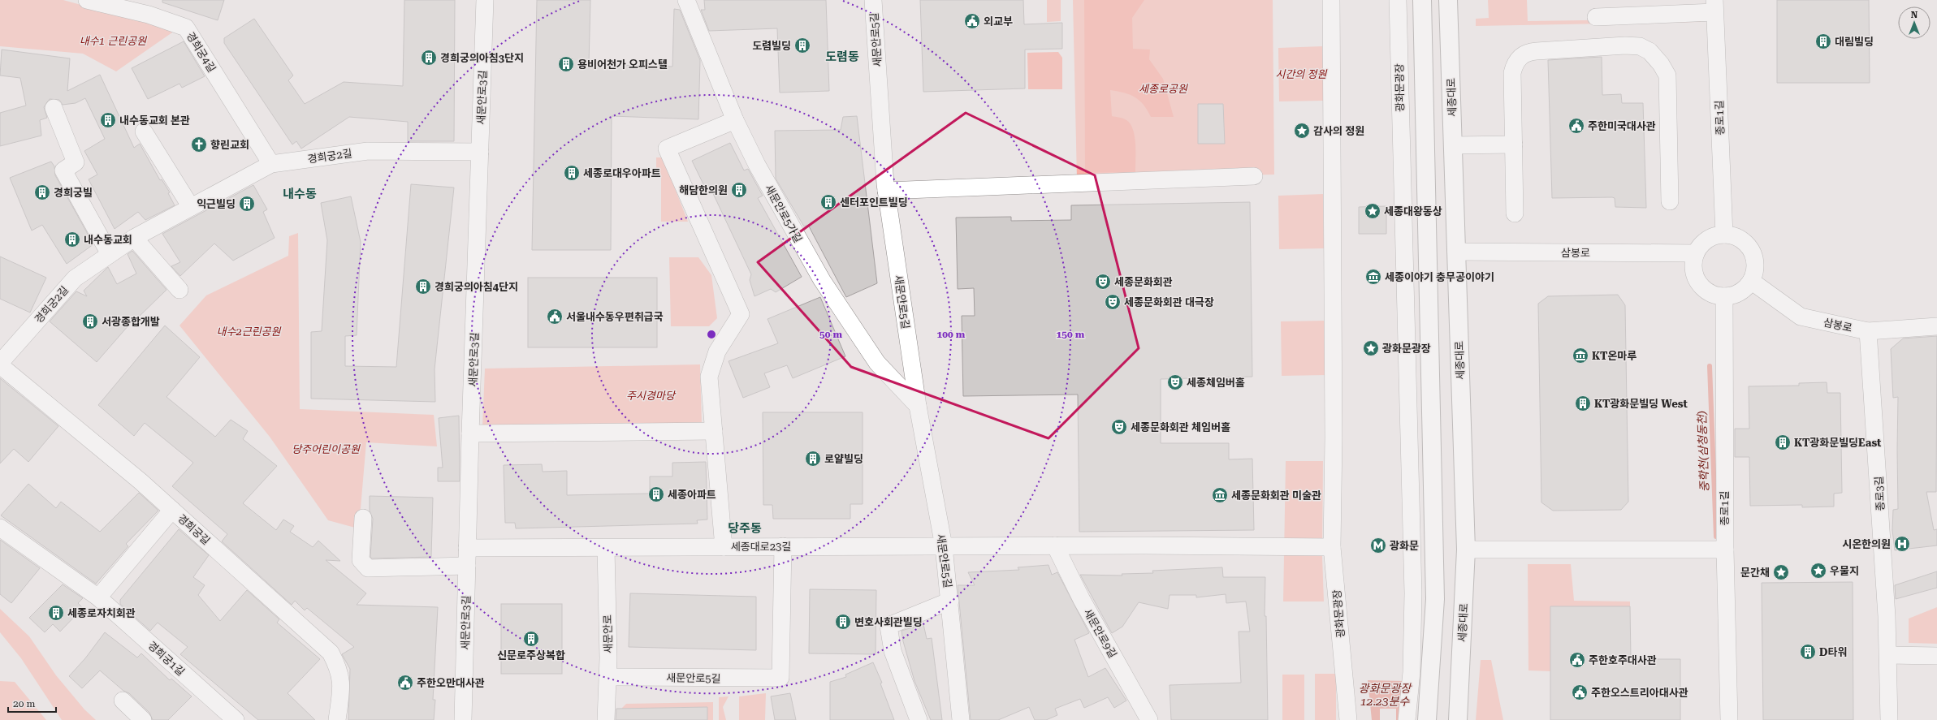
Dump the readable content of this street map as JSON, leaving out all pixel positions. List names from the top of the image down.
{
  "streets": {
    "main road": ["세종대로"],
    "street": [
      "새문안로5길",
      "경희궁4길",
      "광화문광장",
      "새문안로3길",
      "종로1길",
      "경희궁2길",
      "새문안로5가길",
      "삼봉로",
      "종로3길",
      "경희궁길",
      "세종대로23길",
      "새문안로9길",
      "새문안로",
      "경희궁1길"
    ]
  },
  "crossings": [
    ["새문안로5길", "새문안로5가길"],
    ["새문안로5길", "세종대로23길"],
    ["새문안로5길", "새문안로"],
    ["경희궁4길", "경희궁2길"],
    ["광화문광장", "세종대로23길"],
    ["새문안로3길", "경희궁2길"],
    ["새문안로3길", "세종대로23길"],
    ["세종대로", "삼봉로"],
    ["종로1길", "삼봉로"],
    ["삼봉로", "종로3길"],
    ["세종대로23길", "새문안로9길"],
    ["세종대로23길", "새문안로"]
  ],
  "districts": ["도렴동", "내수동", "당주동"],
  "water": ["중학천(삼청동천)", "광화문광장 12.23분수"],
  "parks": [
    "내수1 근린공원",
    "시간의 정원",
    "세종로공원",
    "내수2근린공원",
    "주시경마당",
    "당주어린이공원"
  ],
  "places": {
    "public building": [
      "외교부",
      "주한미국대사관",
      "서울내수동우편취급국",
      "주한호주대사관",
      "주한오만대사관",
      "주한오스트리아대사관"
    ],
    "building": [
      "대림빌딩",
      "도렴빌딩",
      "경희궁의아침3단지",
      "용비어천가 오피스텔",
      "내수동교회 본관",
      "세종로대우아파트",
      "해담한의원",
      "경희궁빌",
      "센터포인트빌딩",
      "익근빌딩",
      "내수동교회",
      "경희궁의아침4단지",
      "서광종합개발",
      "KT광화문빌딩 West",
      "KT광화문빌딩East",
      "로얄빌딩",
      "세종아파트",
      "세종로자치회관",
      "변호사회관빌딩",
      "신문로주상복합",
      "D타워"
    ],
    "place": [
      "감사의 정원",
      "세종대왕동상",
      "광화문광장",
      "우물지",
      "문간채"
    ],
    "church": ["향린교회"],
    "museum": ["세종이야기 충무공이야기", "KT온마루", "세종문화회관 미술관"],
    "theatre": [
      "세종문화회관",
      "세종문화회관 대극장",
      "세종체임버홀",
      "세종문화회관 체임버홀"
    ],
    "hospital": ["시온한의원"],
    "metro station": ["광화문"]
  },
  "scale_bar": "20 m",
  "north": "top",
  "rings": ["50 m", "100 m", "150 m"]
}
